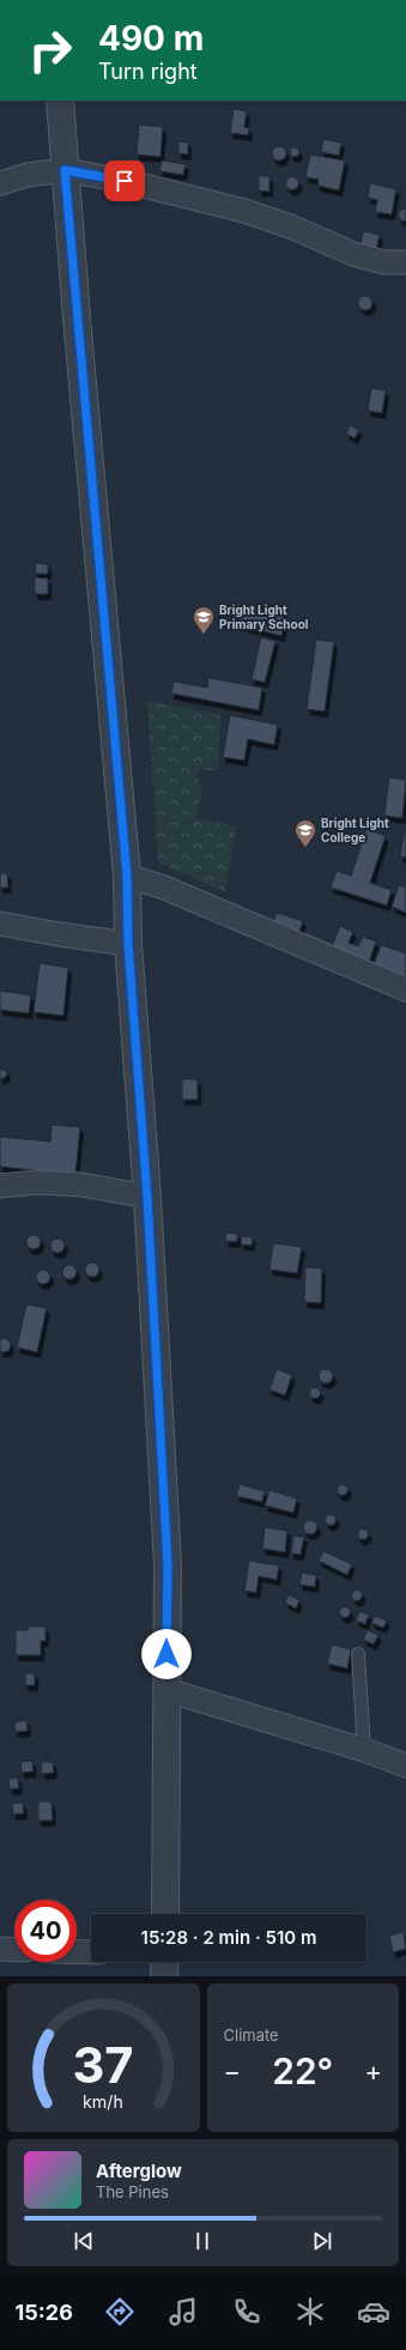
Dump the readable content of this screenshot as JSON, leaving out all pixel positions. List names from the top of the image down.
{
  "places": {
    "school or university": ["Bright Light Primary School", "Bright Light College"]
  },
  "page": {
    "turn": ["490 m", "Turn right"],
    "limit": "40",
    "trip": "15:28 · 2 min · 510 m",
    "tile": "Climate",
    "heat": ["−", "22°", "+"],
    "song": ["Afterglow", "The Pines"],
    "tabs": "15:26",
    "gauge": ["37", "km/h"]
  }
}
